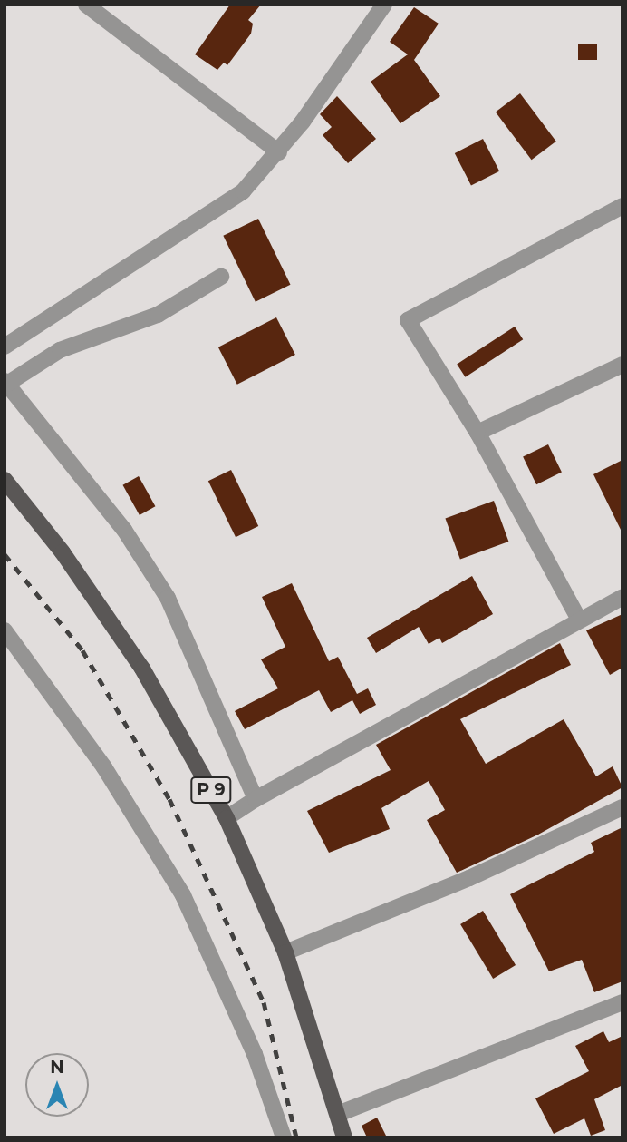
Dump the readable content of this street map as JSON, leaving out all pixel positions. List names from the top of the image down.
{
  "streets": {
    "main road": ["P 9"]
  },
  "north": "top"
}
